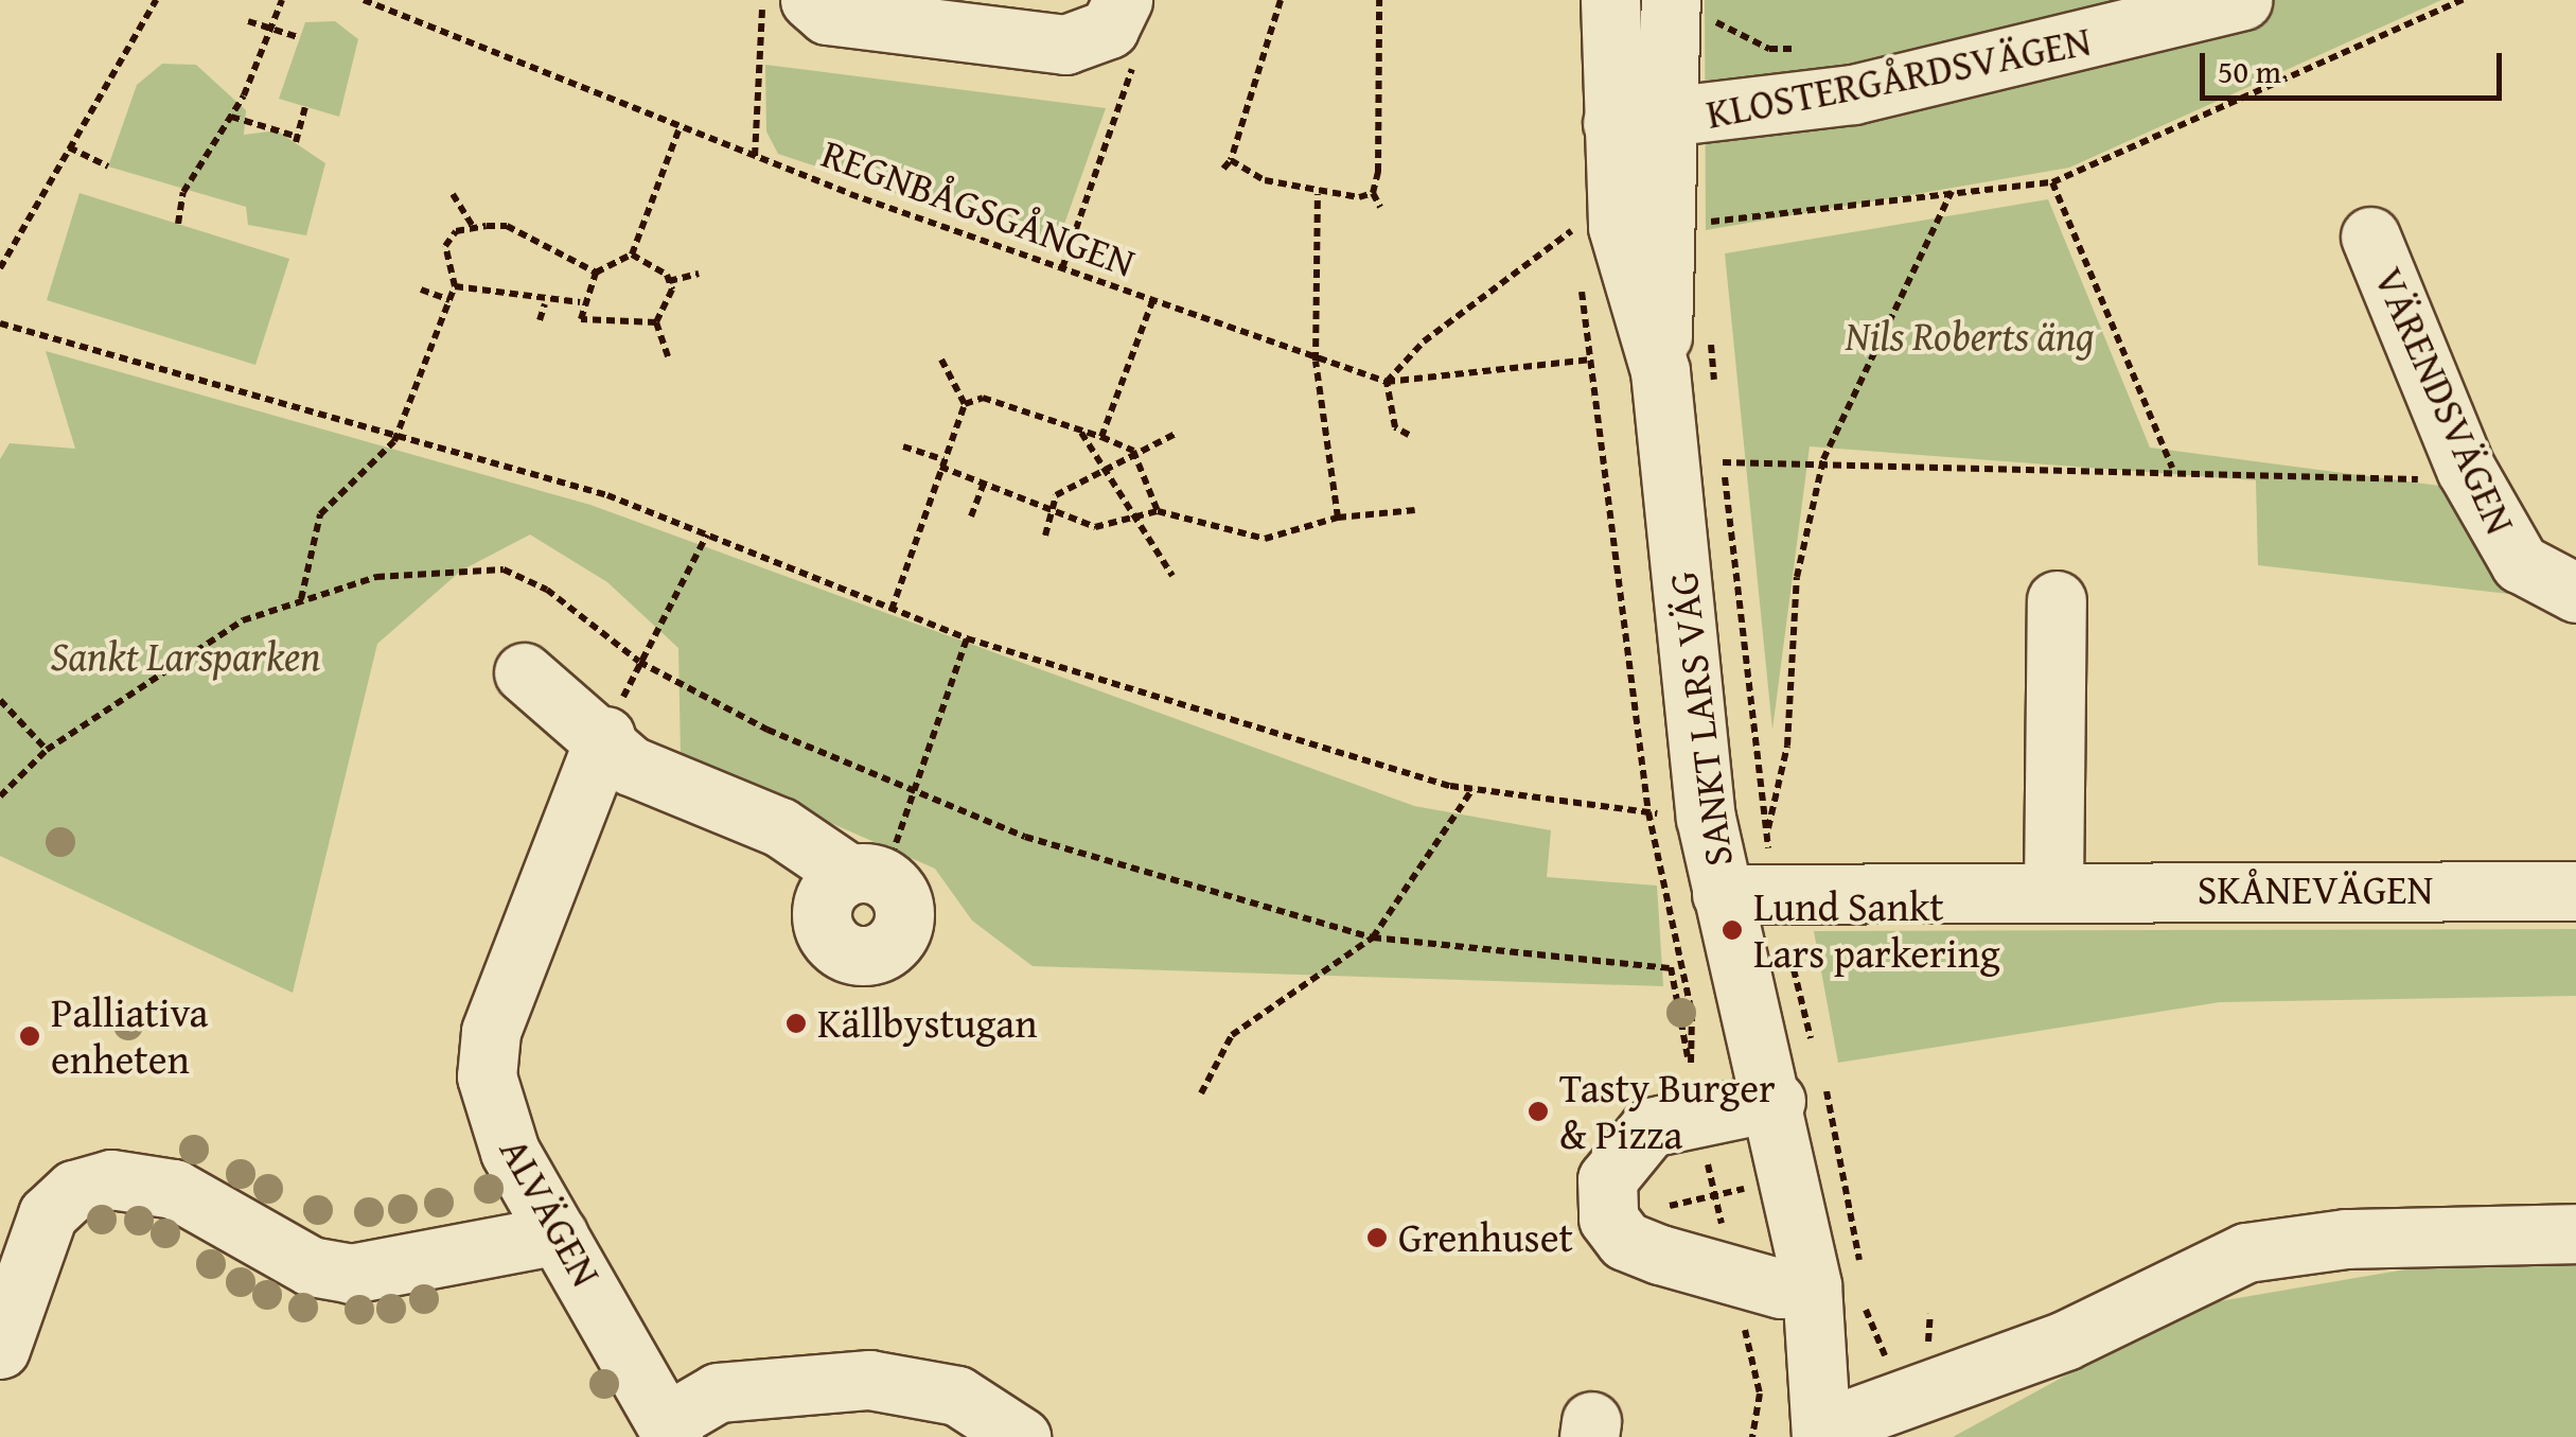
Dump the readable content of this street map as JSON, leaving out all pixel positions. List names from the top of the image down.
{
  "streets": {
    "street": [
      "KLOSTERGÅRDSVÄGEN",
      "VÄRENDSVÄGEN",
      "SANKT LARS VÄG",
      "SKÅNEVÄGEN",
      "ALVÄGEN"
    ],
    "path": ["REGNBÅGSGÅNGEN"]
  },
  "crossings": [
    ["KLOSTERGÅRDSVÄGEN", "SANKT LARS VÄG"],
    ["SANKT LARS VÄG", "SKÅNEVÄGEN"]
  ],
  "parks": ["Nils Roberts äng", "Sankt Larsparken"],
  "places": [
    "Lund Sankt Lars parkering",
    "Källbystugan",
    "Palliativa enheten",
    "Tasty Burger & Pizza",
    "Grenhuset"
  ],
  "scale_bar": "50 m"
}
